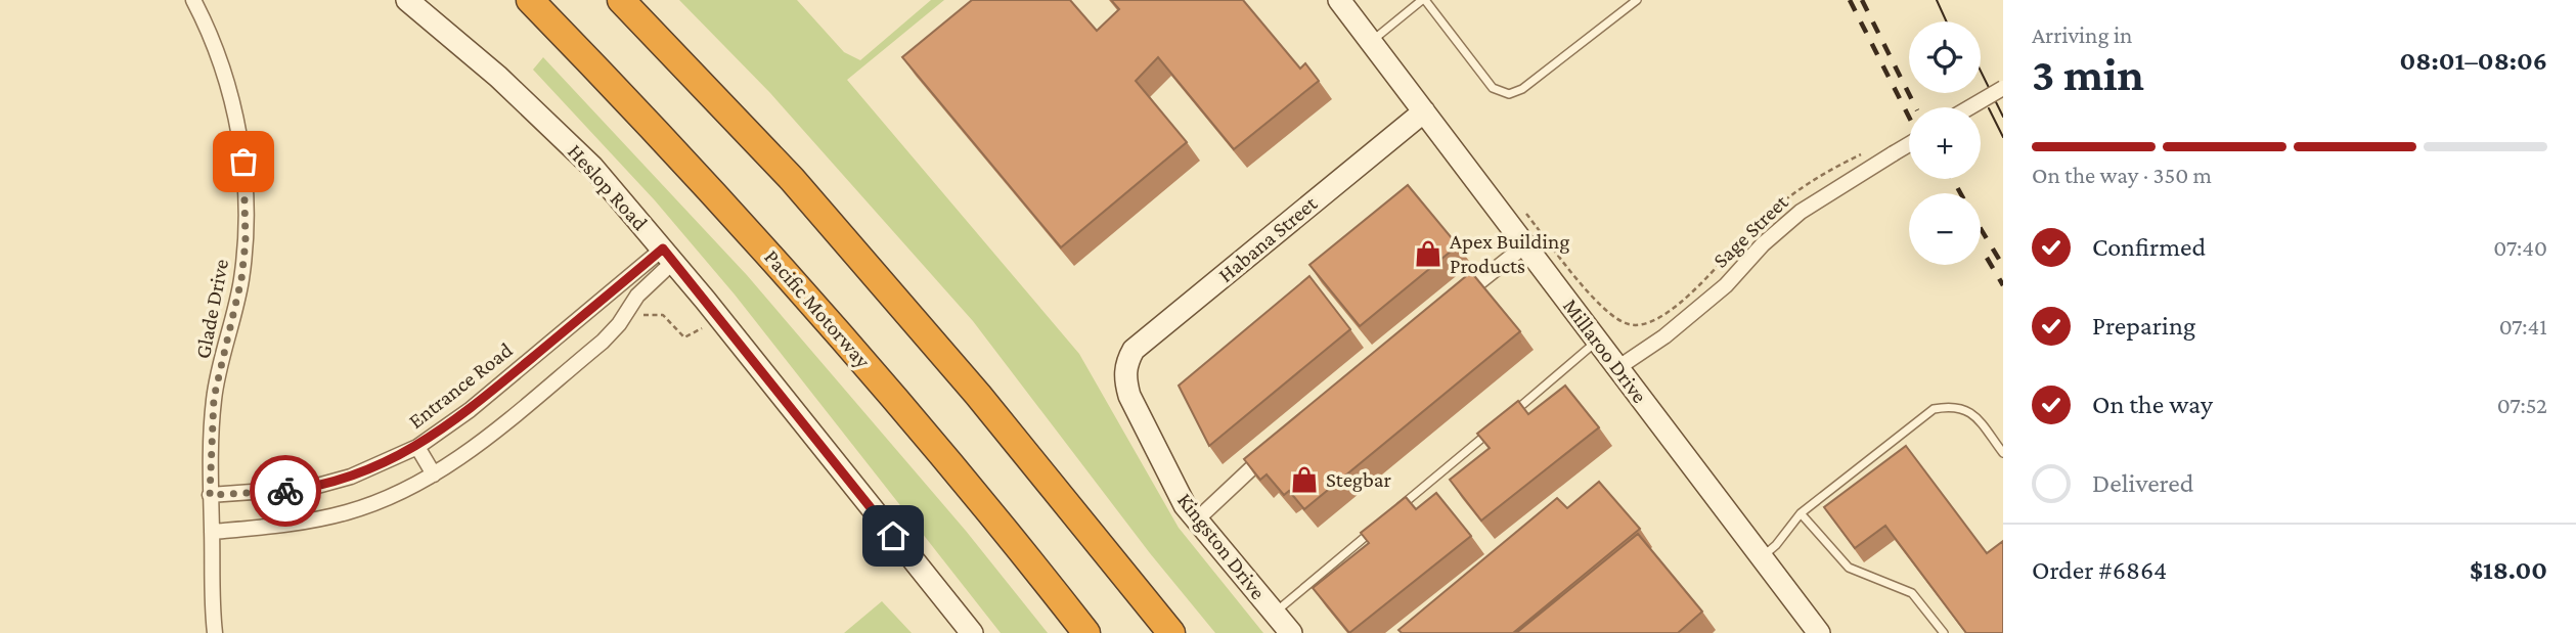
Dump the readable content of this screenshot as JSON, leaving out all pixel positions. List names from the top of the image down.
{
  "streets": {
    "highway": ["Pacific Motorway"],
    "street": [
      "Heslop Road",
      "Sage Street",
      "Habana Street",
      "Glade Drive",
      "Millaroo Drive",
      "Entrance Road",
      "Kingston Drive"
    ]
  },
  "crossings": [
    ["Heslop Road", "Entrance Road"],
    ["Sage Street", "Millaroo Drive"],
    ["Habana Street", "Millaroo Drive"],
    ["Habana Street", "Kingston Drive"],
    ["Glade Drive", "Entrance Road"]
  ],
  "places": {
    "shop": ["Apex Building Products", "Stegbar"]
  },
  "page": {
    "heading": ["3 min", "Arriving in", "08:01–08:06"],
    "panel": ["Order #6864", "$18.00"],
    "map_buttons": ["+", "−"],
    "bar": "On the way · 350 m",
    "list": [
      ["Confirmed", "07:40"],
      ["Preparing", "07:41"],
      ["On the way", "07:52"],
      "Delivered"
    ]
  }
}
